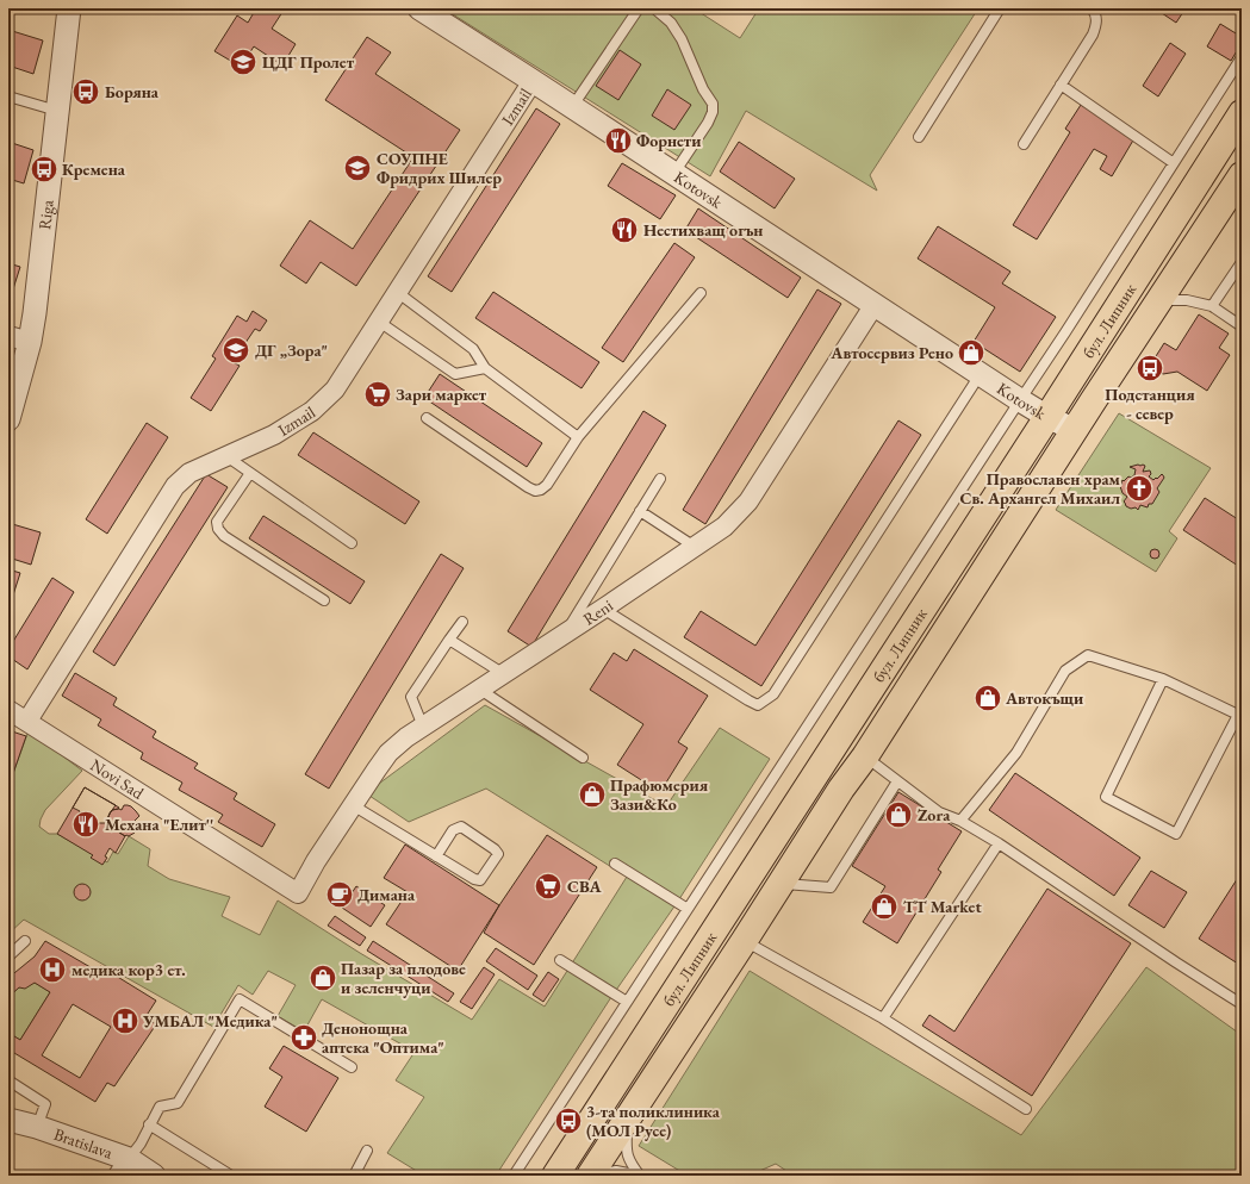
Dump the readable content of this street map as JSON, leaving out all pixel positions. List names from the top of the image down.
{
  "streets": {
    "main road": ["бул. Липник"],
    "street": [
      "Izmail",
      "Kotovsk",
      "Riga",
      "Reni",
      "Novi Sad",
      "Bratislava"
    ]
  },
  "crossings": [
    ["Izmail", "Kotovsk"],
    ["Izmail", "Novi Sad"],
    ["Kotovsk", "бул. Липник"],
    ["Kotovsk", "Reni"],
    ["Reni", "Novi Sad"]
  ],
  "places": {
    "school or university": ["ЦДГ Пролет", "СОУПНЕ Фридрих Шилер", "ДГ „Зора\""],
    "bus stop": [
      "Боряна",
      "Кремена",
      "Подстанция - север",
      "3-та поликлиника (МОЛ Русе)"
    ],
    "restaurant": ["Форнети", "Нестихващ огън", "Механа \"Елит''"],
    "shop": [
      "Автосервиз Рено",
      "Автокъщи",
      "Прафюмерия Зази&Ко",
      "Zora",
      "TT Market",
      "Пазар за плодове и зеленчуци"
    ],
    "supermarket": ["Зари маркет", "CBA"],
    "church": ["Православен храм Св. Архангел Михаил"],
    "cafe": ["Димана"],
    "hospital": ["медика кор3 ет.", "УМБАЛ \"Медика\""],
    "pharmacy": ["Денонощна аптека \"Оптима\""]
  }
}
